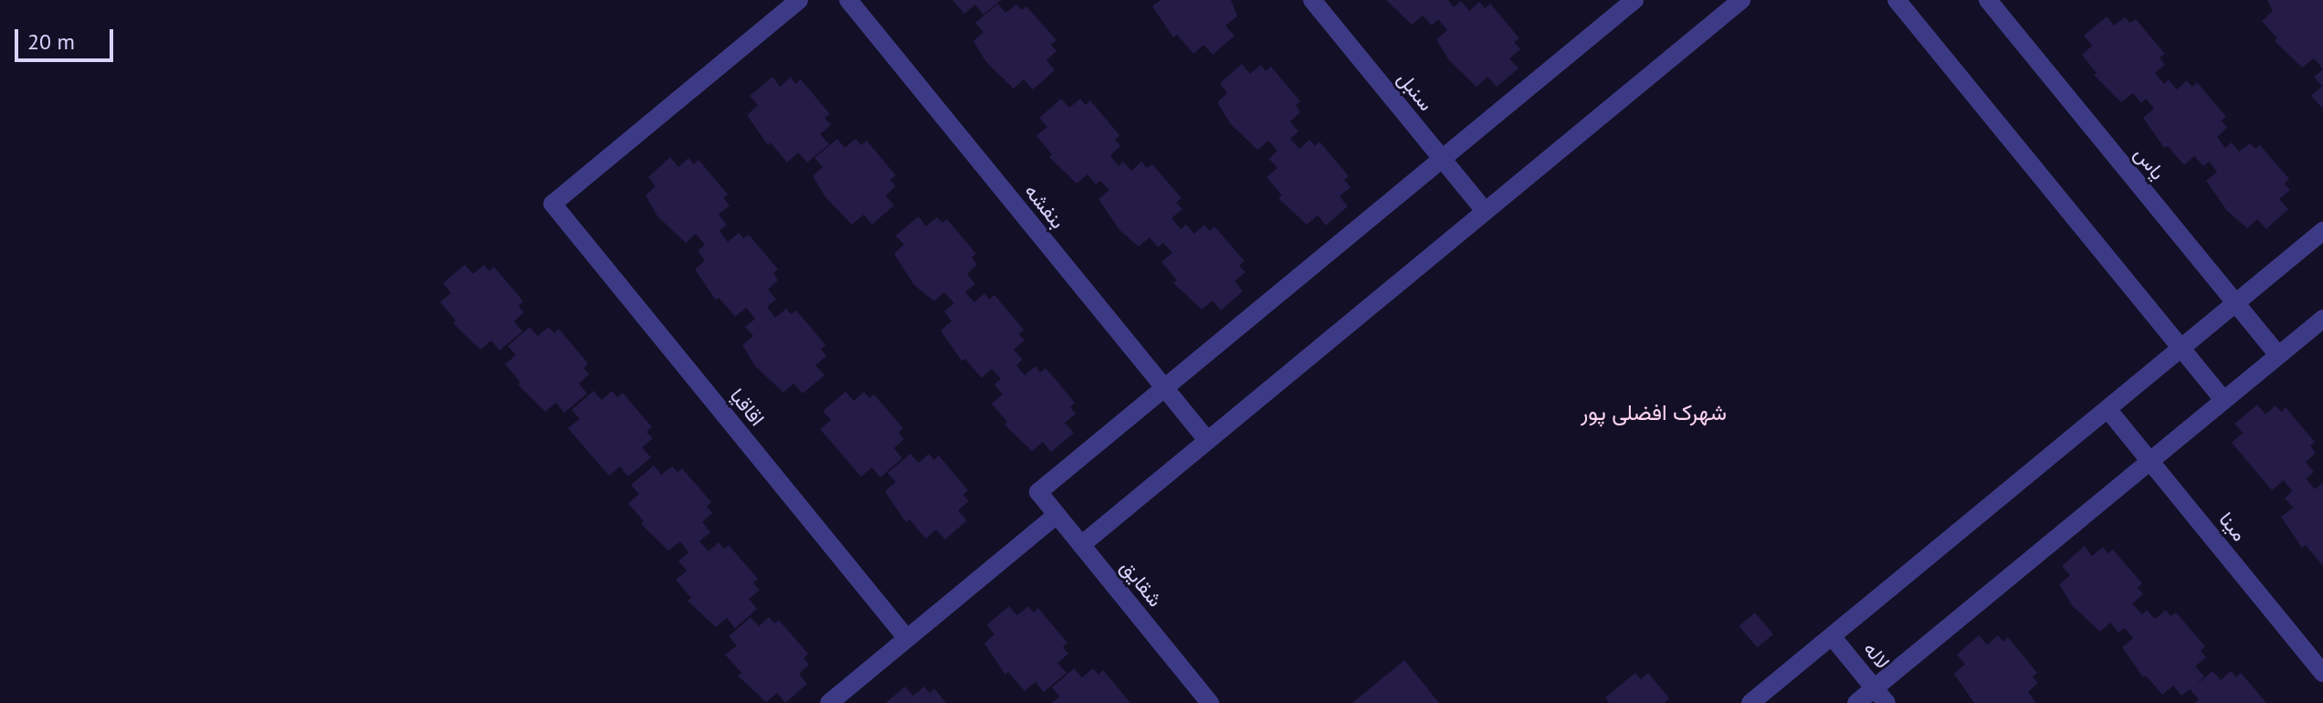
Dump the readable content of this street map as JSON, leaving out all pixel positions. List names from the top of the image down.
{
  "streets": {
    "street": [
      "سنبل",
      "یاس",
      "بنفشه",
      "اقاقیا",
      "مینا",
      "شقایق",
      "لاله"
    ]
  },
  "crossings": [
    ["بنفشه", "شقایق"]
  ],
  "districts": ["شهرک افضلی ‌پور"],
  "scale_bar": "20 m"
}
